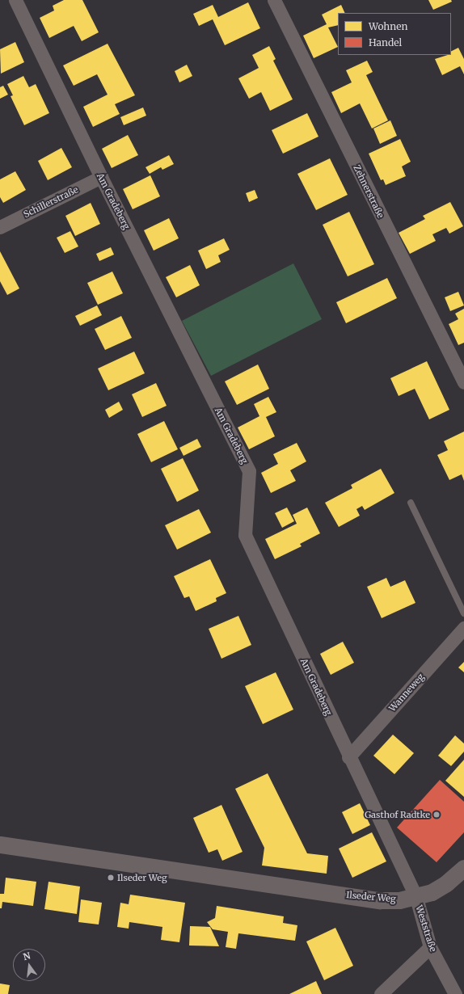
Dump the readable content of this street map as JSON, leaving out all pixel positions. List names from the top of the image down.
{
  "streets": {
    "street": [
      "Zehnerstraße",
      "Am Gradeberg",
      "Schillerstraße",
      "Wanneweg",
      "Ilseder Weg",
      "Weststraße"
    ]
  },
  "crossings": [
    ["Am Gradeberg", "Schillerstraße"],
    ["Am Gradeberg", "Wanneweg"],
    ["Am Gradeberg", "Ilseder Weg"],
    ["Am Gradeberg", "Weststraße"],
    ["Ilseder Weg", "Weststraße"]
  ],
  "places": ["Gasthof Radtke", "Ilseder Weg"],
  "legend": ["Wohnen", "Handel"],
  "north": "top"
}
